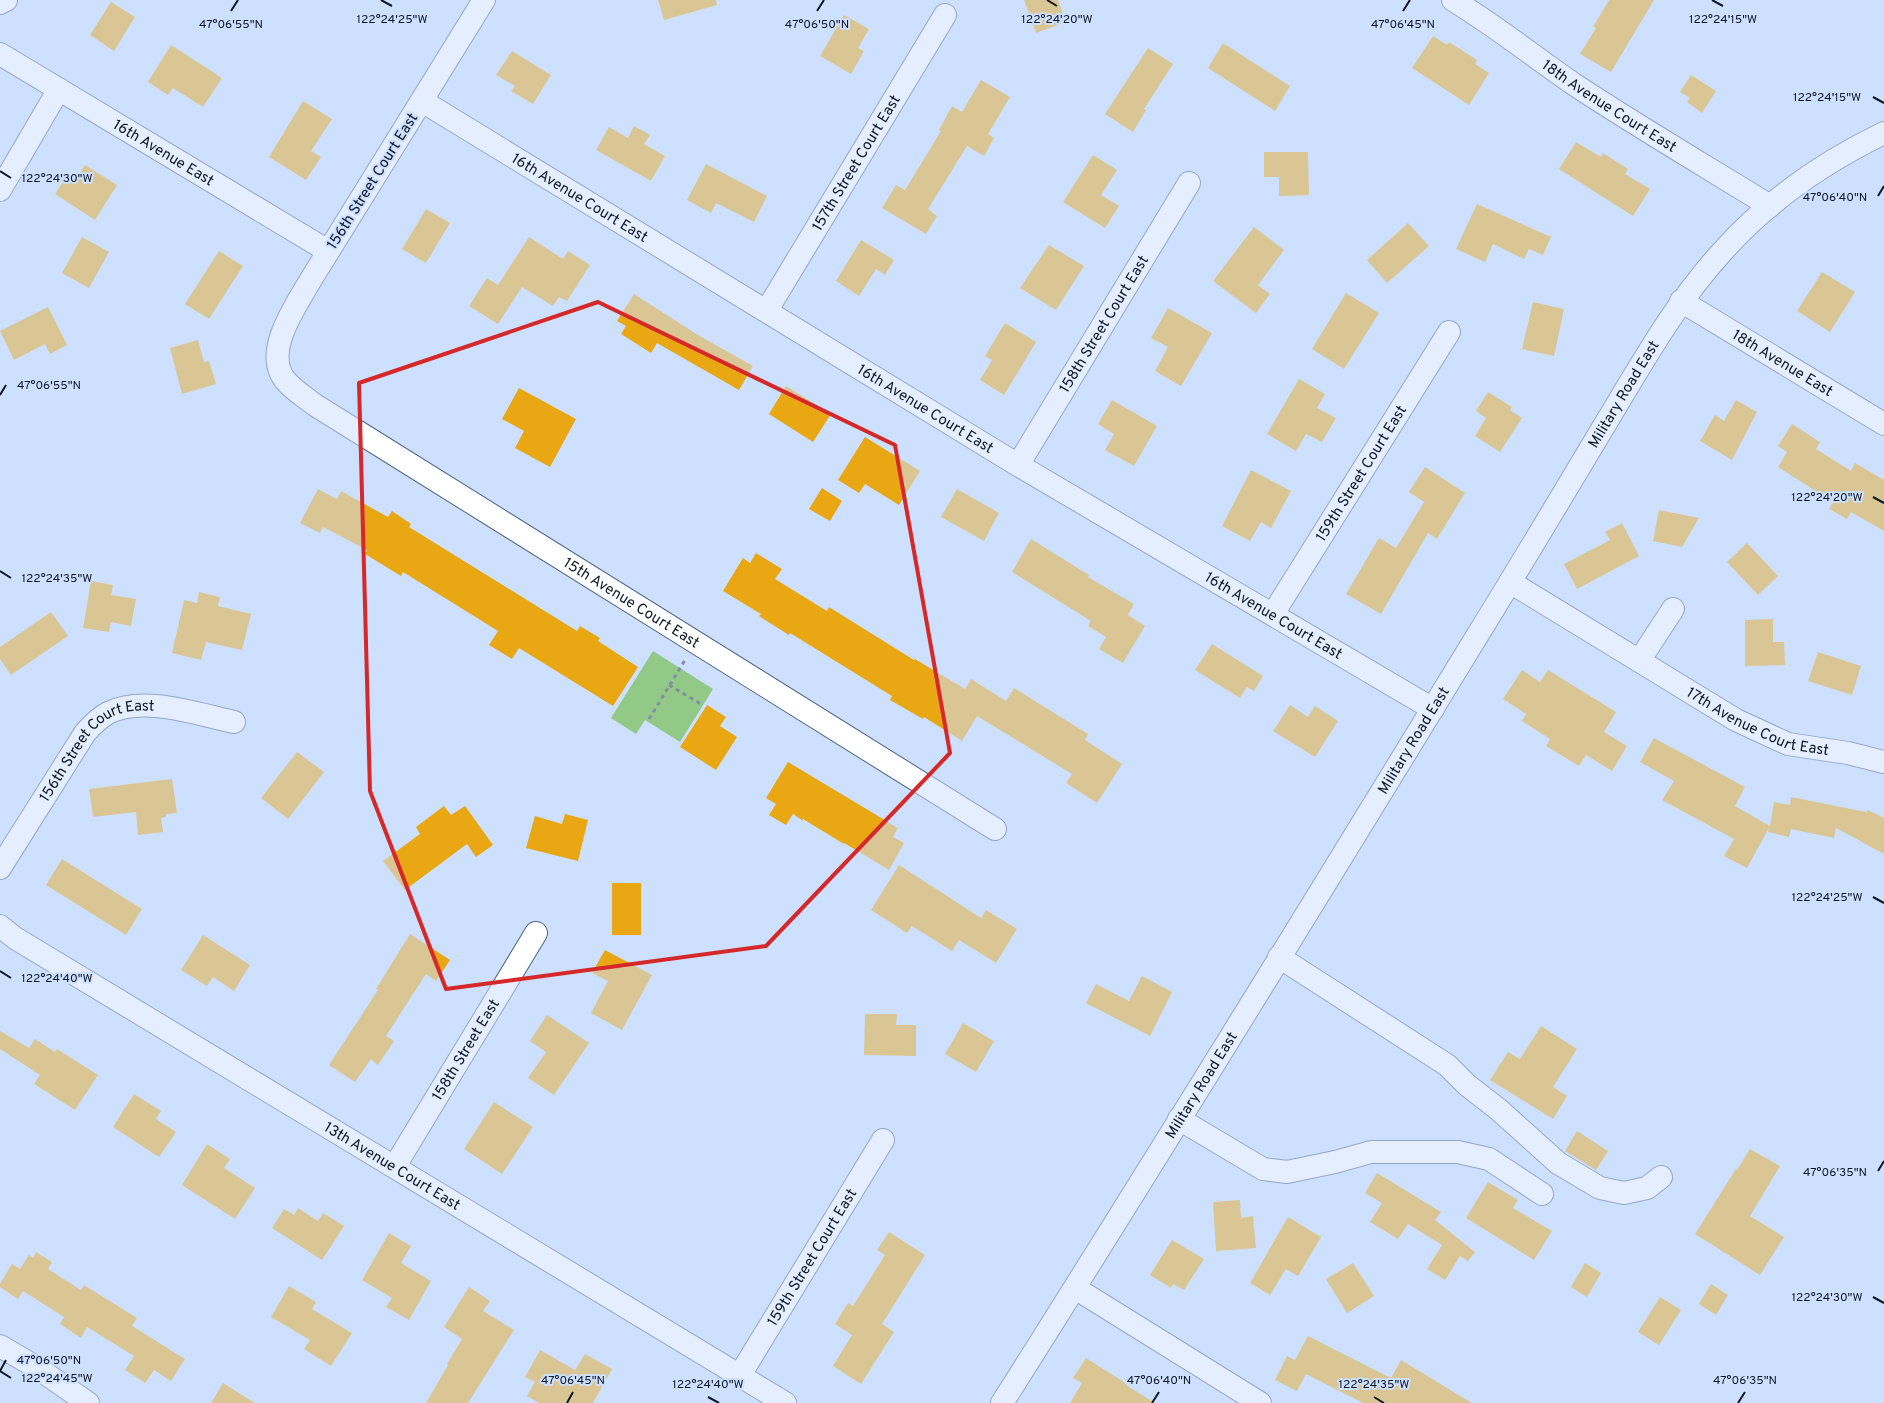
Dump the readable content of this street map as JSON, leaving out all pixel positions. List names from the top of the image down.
{
  "streets": {
    "street": [
      "18th Avenue Court East",
      "16th Avenue East",
      "157th Street Court East",
      "156th Street Court East",
      "16th Avenue Court East",
      "158th Street Court East",
      "18th Avenue East",
      "Military Road East",
      "159th Street Court East",
      "15th Avenue Court East",
      "17th Avenue Court East",
      "158th Street East",
      "13th Avenue Court East"
    ]
  },
  "crossings": [
    ["18th Avenue Court East", "Military Road East"],
    ["16th Avenue East", "156th Street Court East"],
    ["157th Street Court East", "16th Avenue Court East"],
    ["156th Street Court East", "16th Avenue Court East"],
    ["156th Street Court East", "15th Avenue Court East"],
    ["16th Avenue Court East", "158th Street Court East"],
    ["16th Avenue Court East", "Military Road East"],
    ["16th Avenue Court East", "159th Street Court East"],
    ["18th Avenue East", "Military Road East"],
    ["Military Road East", "17th Avenue Court East"],
    ["159th Street Court East", "13th Avenue Court East"],
    ["158th Street East", "13th Avenue Court East"]
  ],
  "coordinates": [
    "122°24'25\"W",
    "122°24'20\"W",
    "122°24'15\"W",
    "47°06'55\"N",
    "47°06'50\"N",
    "47°06'45\"N",
    "122°24'30\"W",
    "47°06'40\"N",
    "122°24'35\"W",
    "122°24'40\"W",
    "47°06'35\"N",
    "122°24'45\"W"
  ]
}
